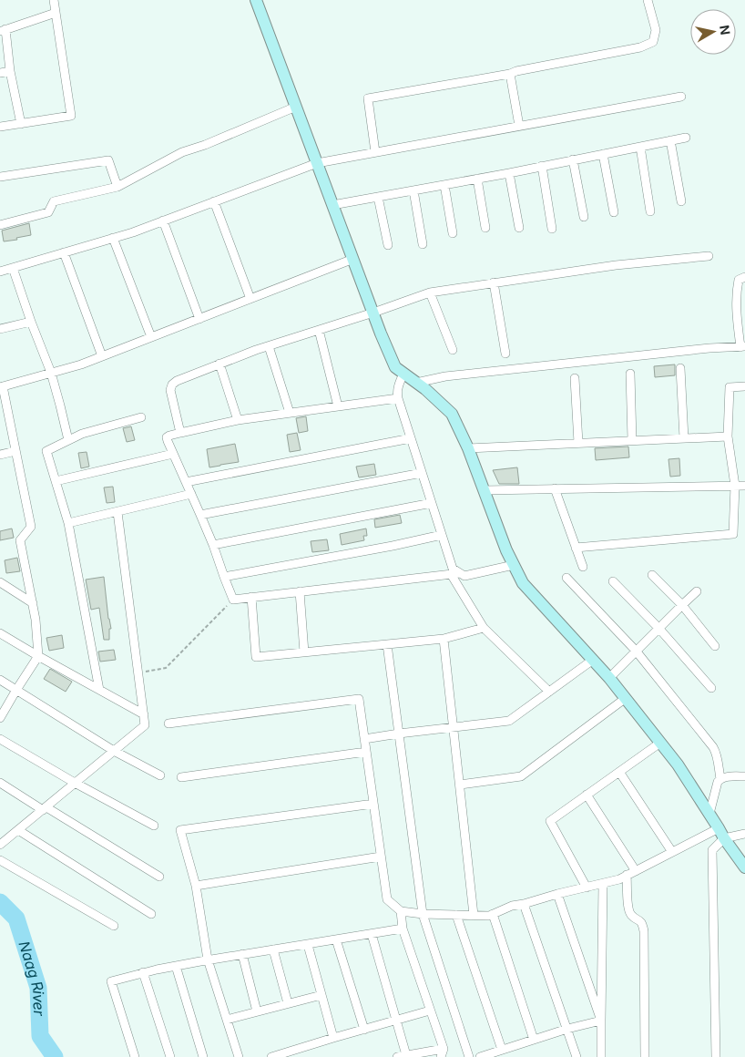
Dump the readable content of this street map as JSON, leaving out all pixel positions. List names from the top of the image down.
{
  "water": ["Naag River"],
  "north": "right"
}
